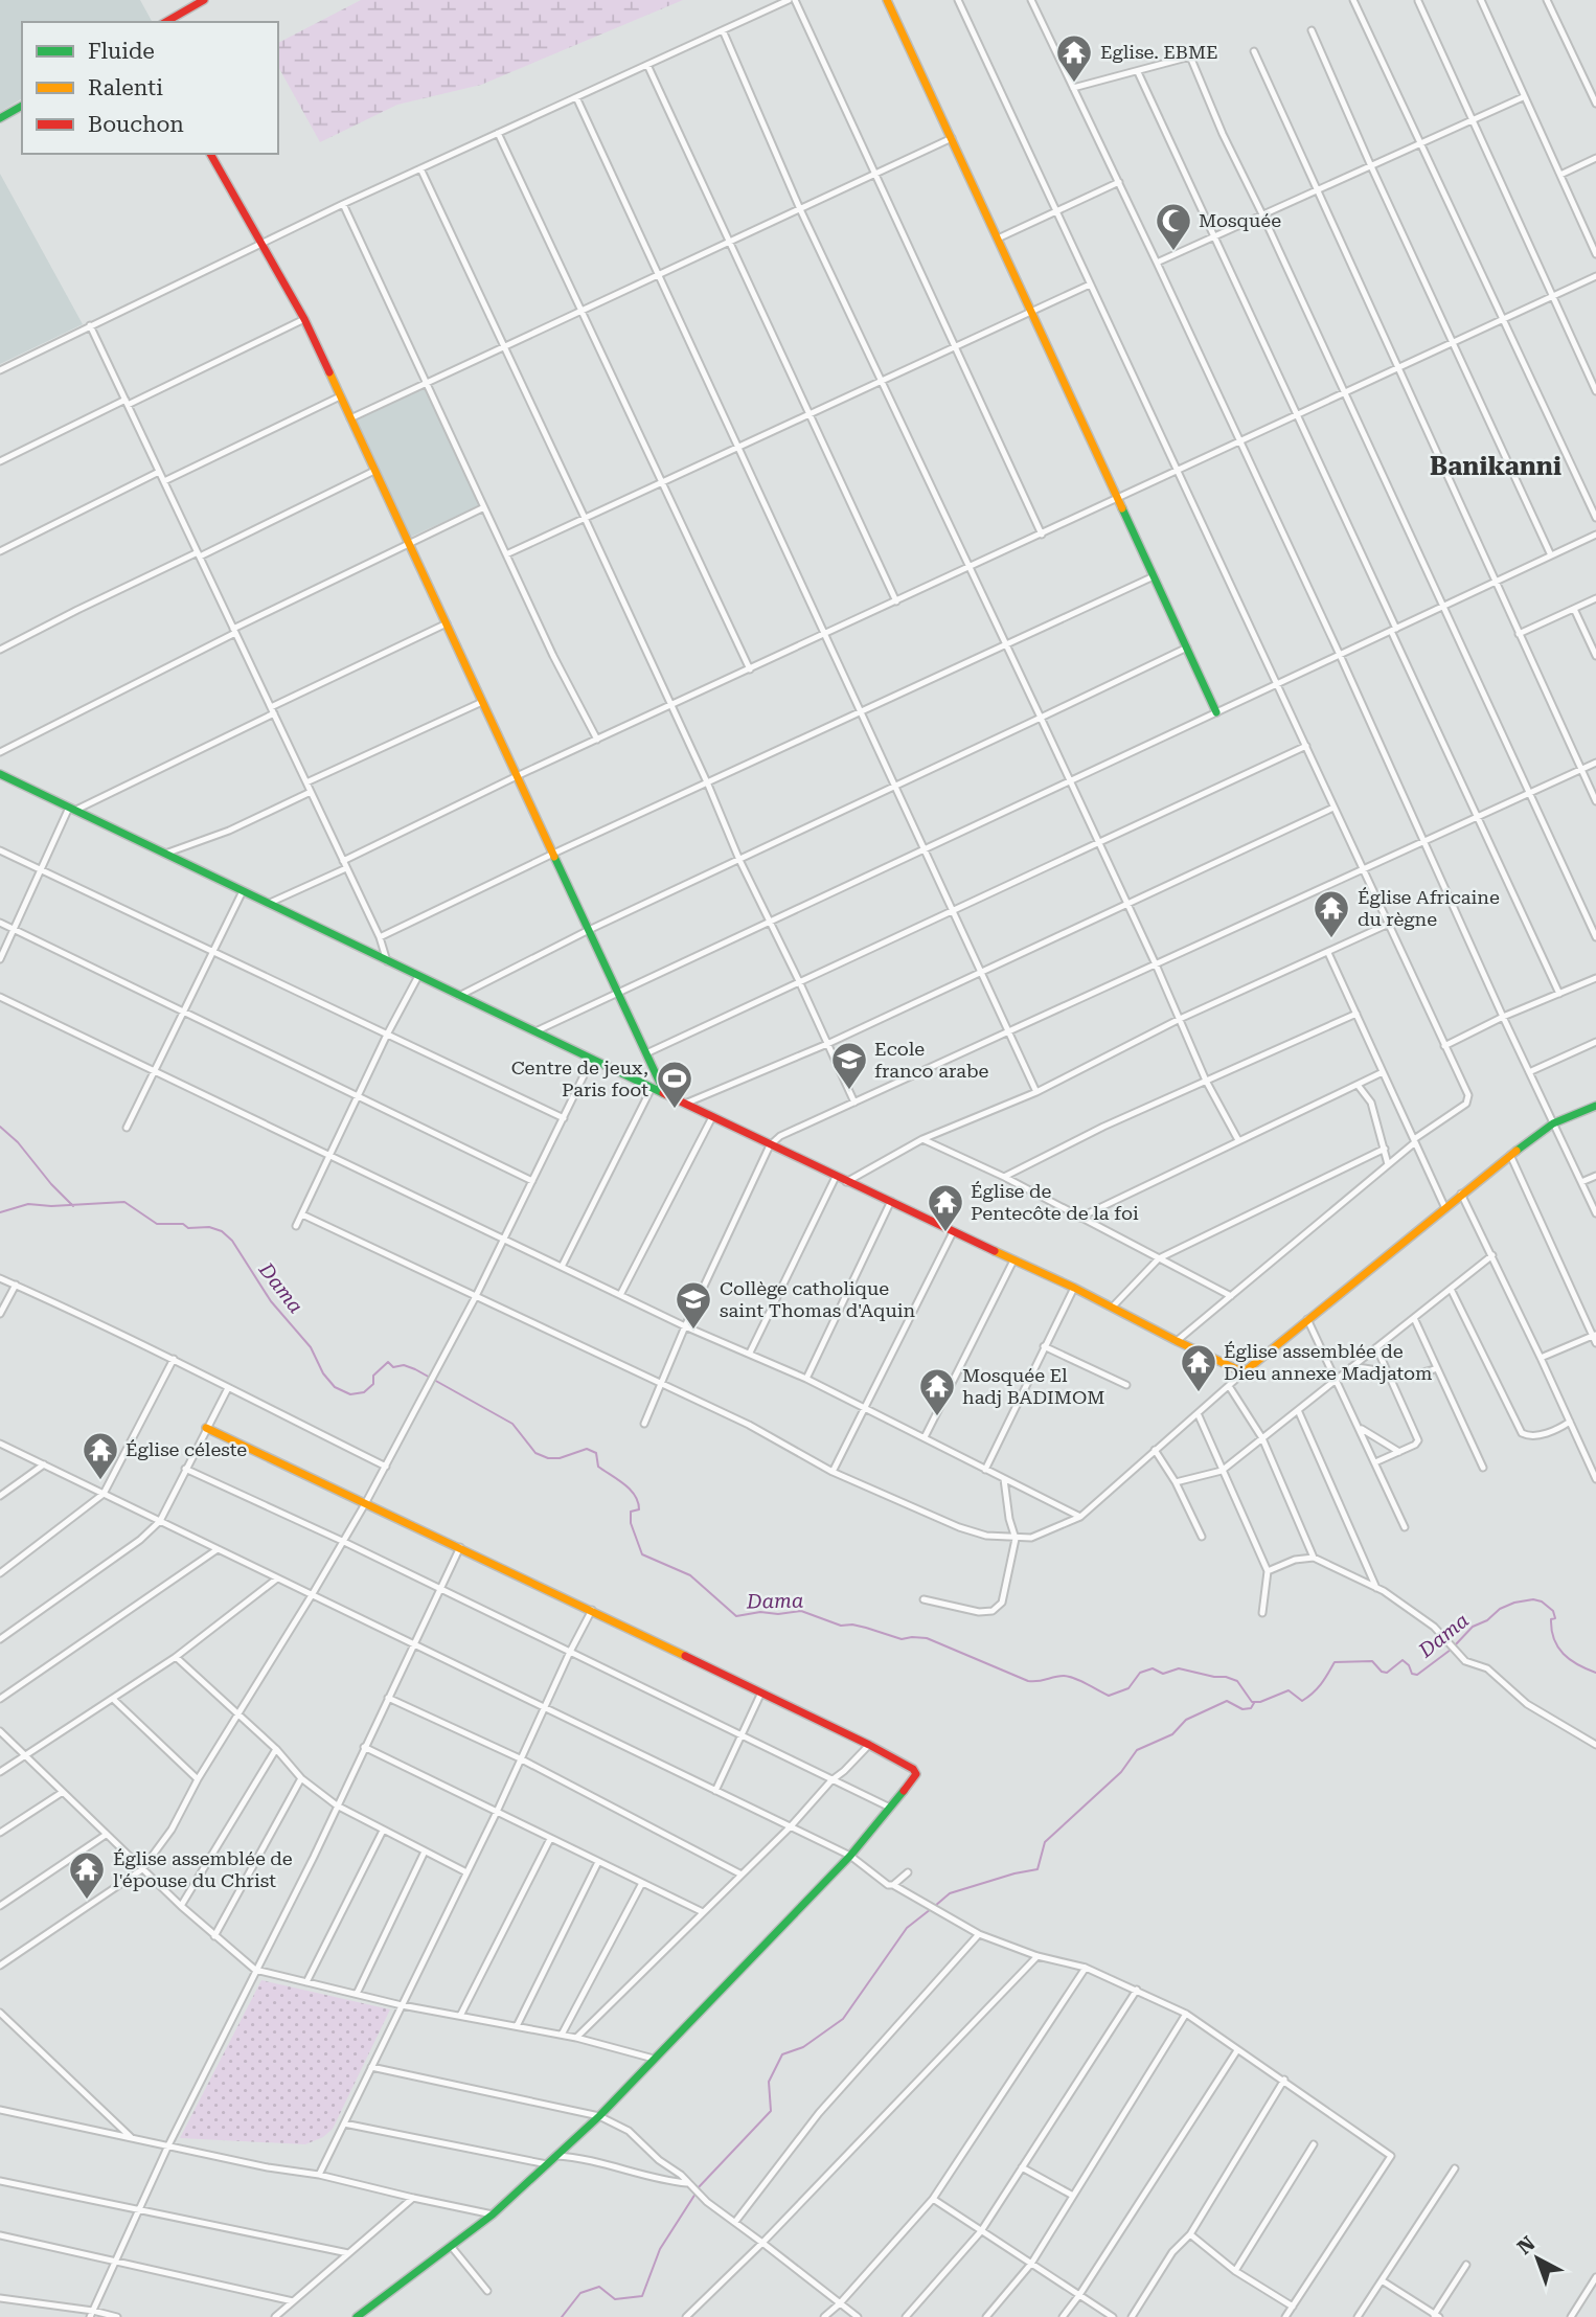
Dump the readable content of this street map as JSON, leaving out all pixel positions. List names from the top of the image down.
{
  "districts": ["Banikanni"],
  "water": ["Dama"],
  "places": {
    "temple": [
      "Eglise. EBME",
      "Église Africaine du règne",
      "Église de Pentecôte de la foi",
      "Église assemblée de Dieu annexe Madjatom",
      "Mosquée El hadj BADIMOM",
      "Église céleste",
      "Église assemblée de l'épouse du Christ"
    ],
    "mosque": ["Mosquée"],
    "school or university": ["Ecole franco arabe", "Collège catholique saint Thomas d'Aquin"],
    "sports": ["Centre de jeux, Paris foot"]
  },
  "legend": ["Fluide", "Ralenti", "Bouchon"],
  "north": "top left"
}
